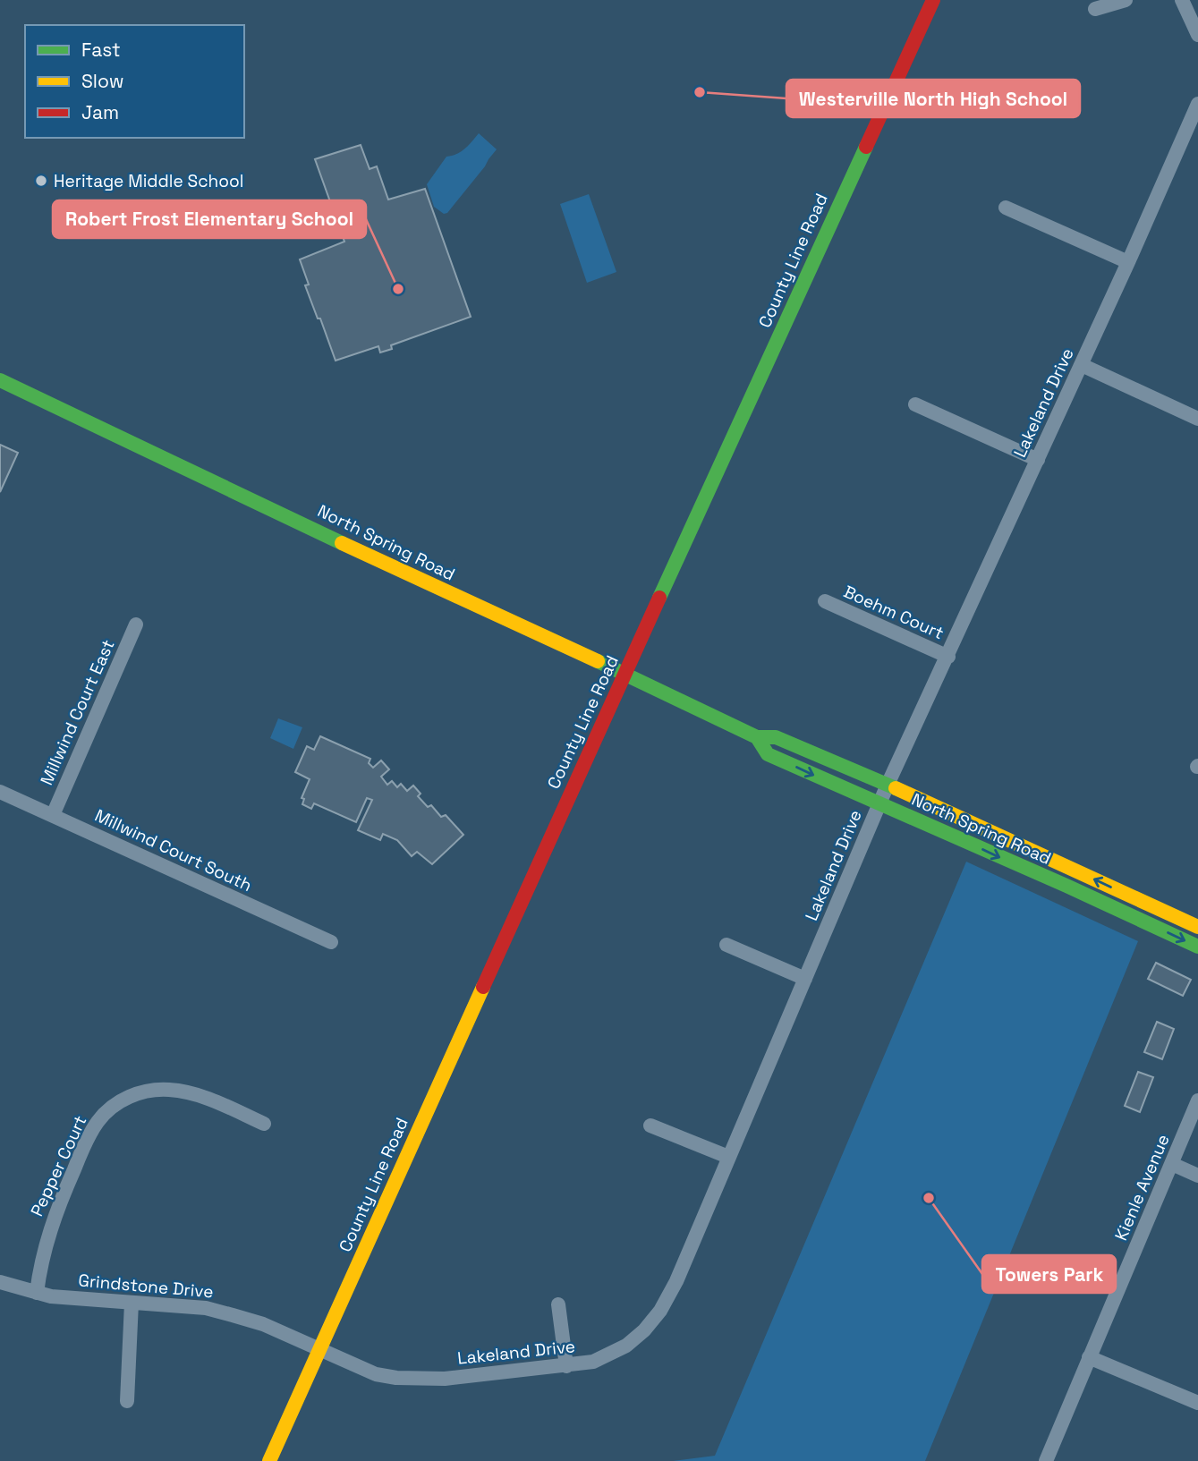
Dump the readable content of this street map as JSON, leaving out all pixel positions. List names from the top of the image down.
{
  "streets": {
    "main road": ["County Line Road", "North Spring Road"],
    "street": [
      "Lakeland Drive",
      "Boehm Court",
      "Millwind Court East",
      "Millwind Court South",
      "Pepper Court",
      "Kienle Avenue",
      "Grindstone Drive"
    ]
  },
  "crossings": [
    ["County Line Road", "Lakeland Drive"],
    ["County Line Road", "North Spring Road"],
    ["County Line Road", "Grindstone Drive"],
    ["Lakeland Drive", "North Spring Road"],
    ["Lakeland Drive", "Boehm Court"],
    ["Lakeland Drive", "Grindstone Drive"],
    ["Millwind Court East", "Millwind Court South"],
    ["Pepper Court", "Grindstone Drive"]
  ],
  "places": [
    "Westerville North High School",
    "Heritage Middle School",
    "Robert Frost Elementary School",
    "Towers Park"
  ],
  "legend": ["Fast", "Slow", "Jam"]
}
